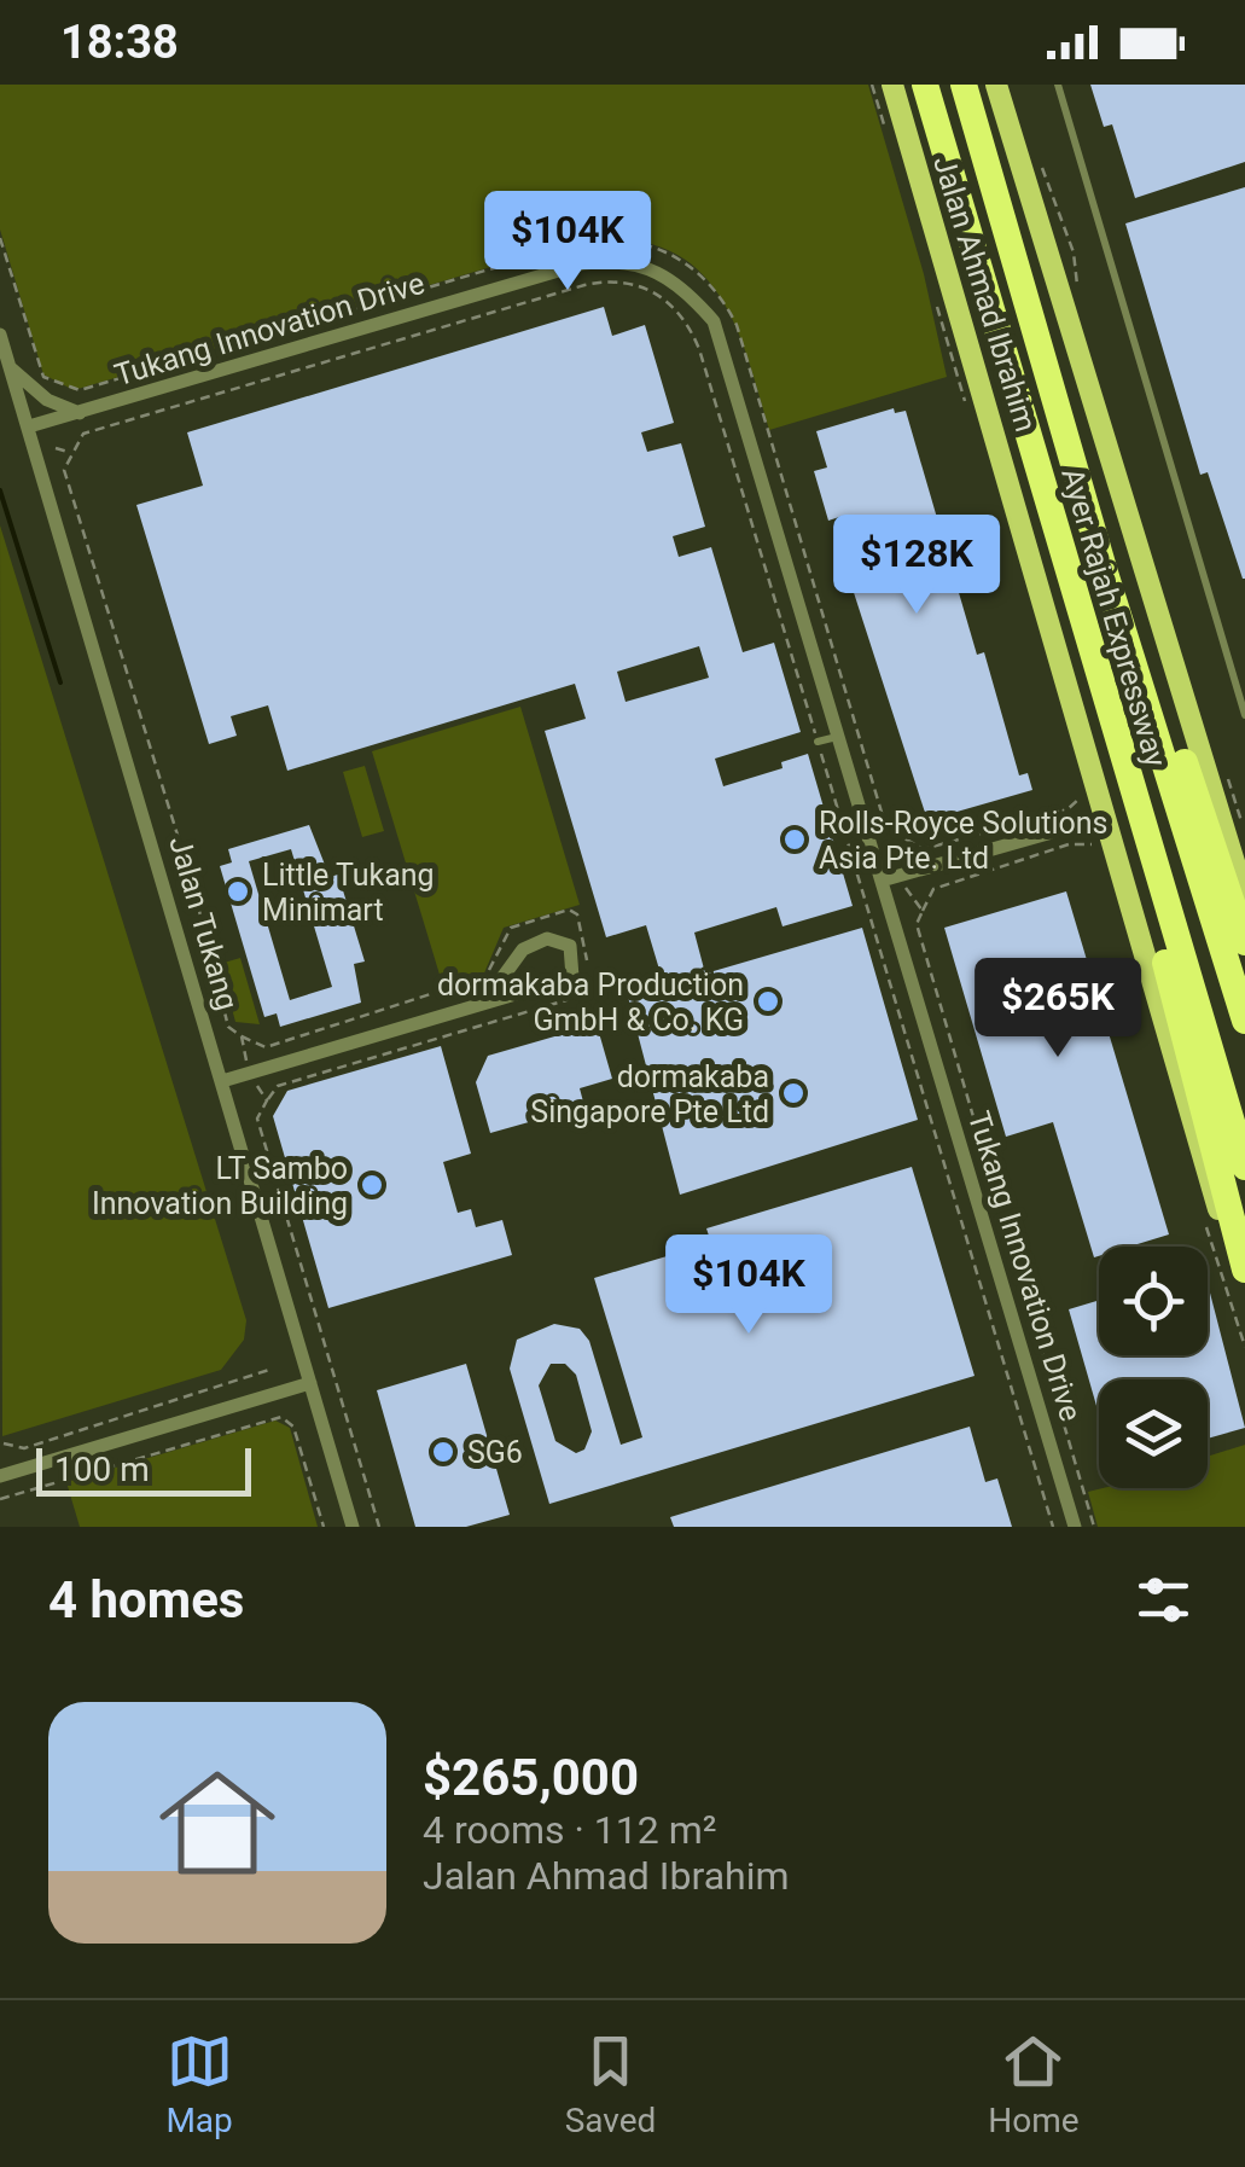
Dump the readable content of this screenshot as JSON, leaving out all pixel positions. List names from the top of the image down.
{
  "streets": {
    "highway": ["Ayer Rajah Expressway"],
    "main road": ["Jalan Ahmad Ibrahim"],
    "street": ["Tukang Innovation Drive", "Jalan Tukang"]
  },
  "crossings": [
    ["Tukang Innovation Drive", "Jalan Tukang"]
  ],
  "places": [
    "Rolls-Royce Solutions Asia Pte. Ltd",
    "Little Tukang Minimart",
    "dormakaba Production GmbH & Co. KG",
    "dormakaba Singapore Pte Ltd",
    "LT Sambo Innovation Building",
    "SG6"
  ],
  "scale_bar": "100 m",
  "page": {
    "status": "18:38",
    "price": [
      "$104K",
      "$128K",
      "$265K",
      "$104K"
    ],
    "scale": "100 m",
    "heading": "4 homes",
    "list": [
      {
        "name": "$265,000",
        "note": "4 rooms · 112 m² · Jalan Ahmad Ibrahim"
      }
    ],
    "tabs": ["Map", "Saved", "Home"]
  }
}
